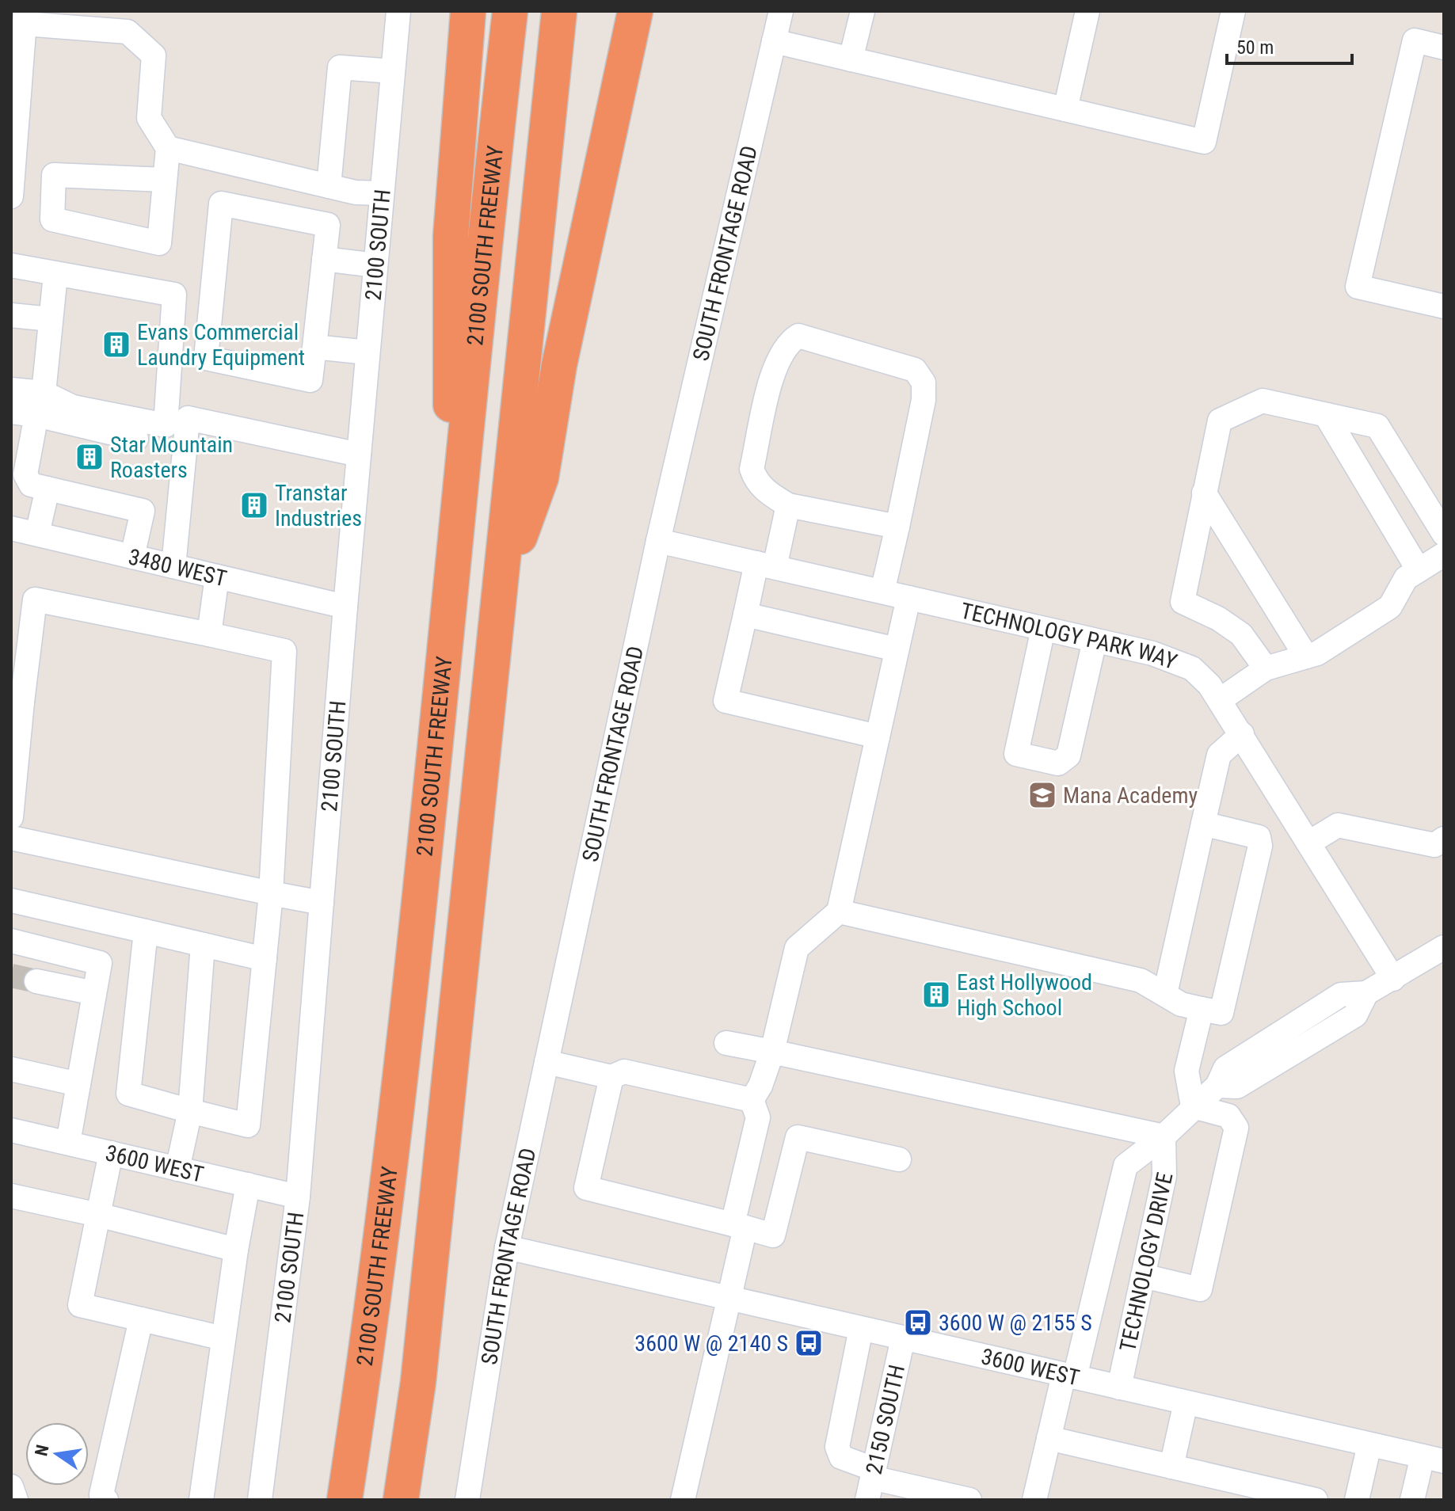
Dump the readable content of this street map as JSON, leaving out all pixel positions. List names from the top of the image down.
{
  "streets": {
    "highway": ["2100 SOUTH FREEWAY"],
    "street": [
      "2100 SOUTH",
      "SOUTH FRONTAGE ROAD",
      "3480 WEST",
      "TECHNOLOGY PARK WAY",
      "3600 WEST",
      "TECHNOLOGY DRIVE",
      "2150 SOUTH"
    ]
  },
  "crossings": [
    ["2100 SOUTH", "3480 WEST"],
    ["2100 SOUTH", "3600 WEST"],
    ["SOUTH FRONTAGE ROAD", "TECHNOLOGY PARK WAY"],
    ["SOUTH FRONTAGE ROAD", "3600 WEST"],
    ["TECHNOLOGY PARK WAY", "TECHNOLOGY DRIVE"],
    ["3600 WEST", "TECHNOLOGY DRIVE"],
    ["3600 WEST", "2150 SOUTH"]
  ],
  "places": {
    "building": [
      "Evans Commercial Laundry Equipment",
      "Star Mountain Roasters",
      "Transtar Industries",
      "East Hollywood High School"
    ],
    "school or university": ["Mana Academy"],
    "bus stop": ["3600 W @ 2155 S", "3600 W @ 2140 S"]
  },
  "scale_bar": "50 m",
  "north": "left"
}
